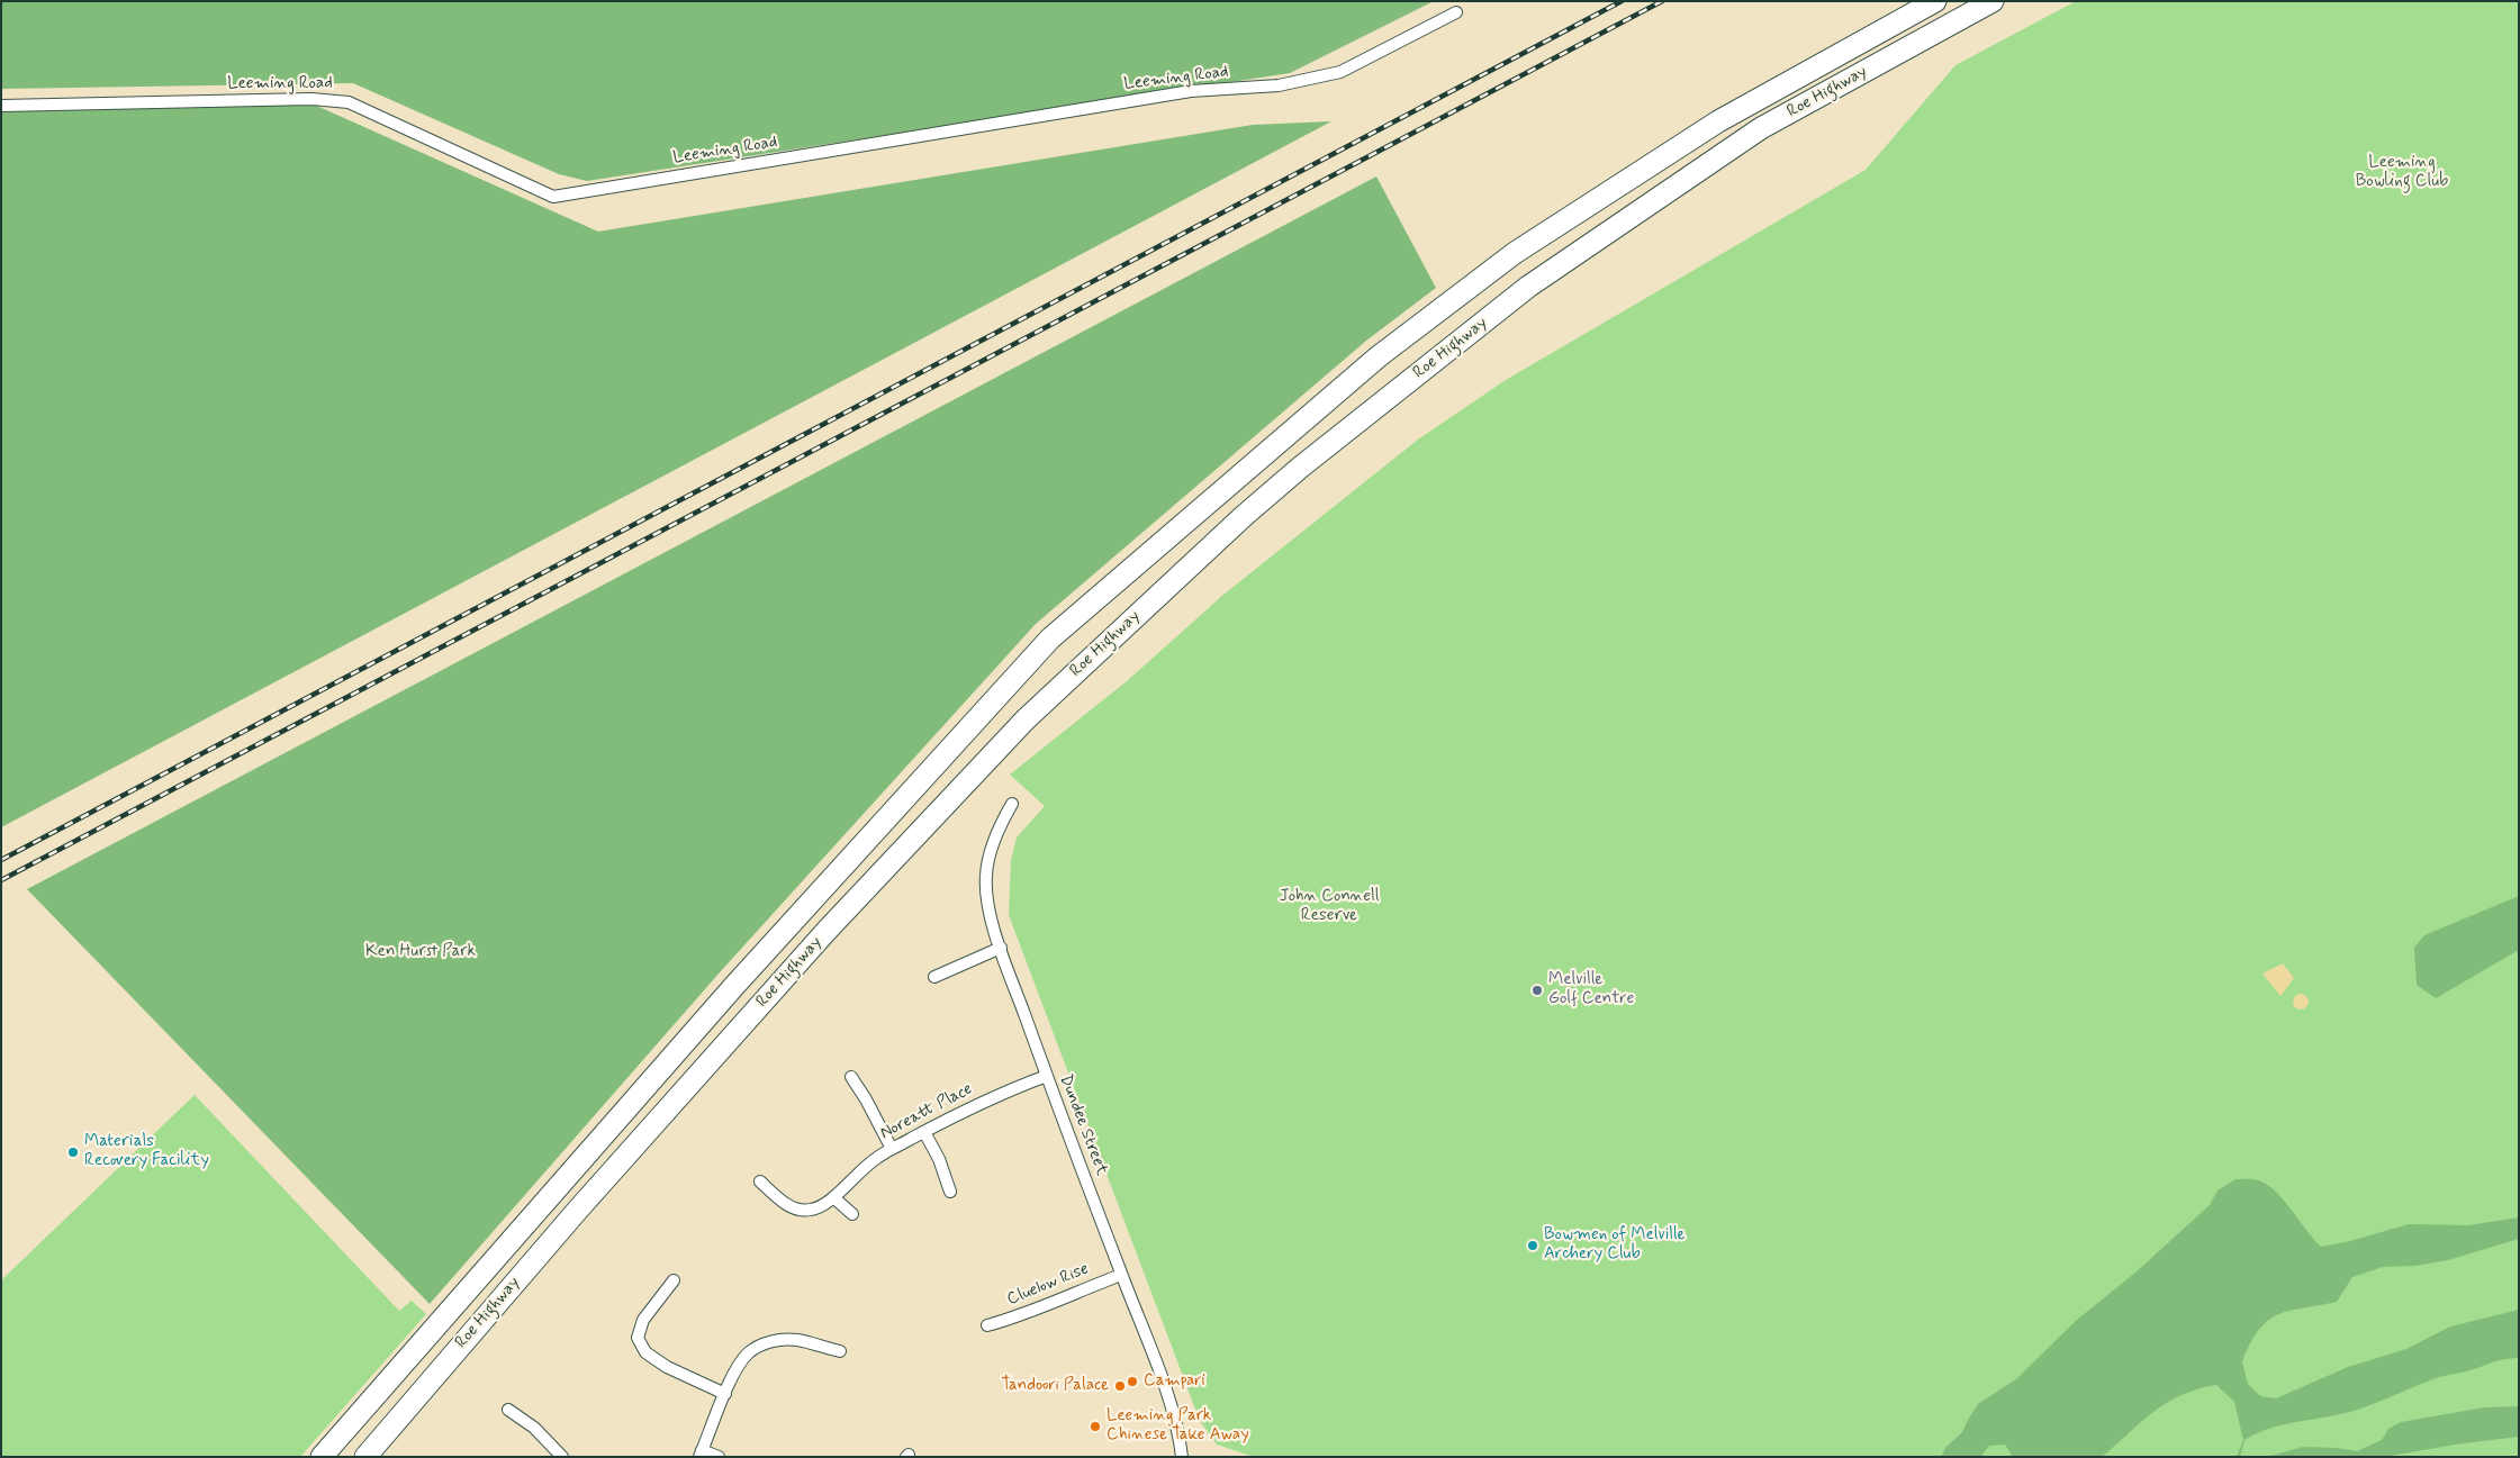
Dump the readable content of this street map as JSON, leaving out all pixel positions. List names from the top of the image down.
{
  "streets": {
    "highway": ["Roe Highway"],
    "street": [
      "Leeming Road",
      "Noreatt Place",
      "Dundee Street",
      "Cluelow Rise"
    ]
  },
  "crossings": [
    ["Noreatt Place", "Dundee Street"],
    ["Dundee Street", "Cluelow Rise"]
  ],
  "parks": ["Leeming Bowling Club", "John Connell Reserve", "Ken Hurst Park"],
  "places": [
    "Melville Golf Centre",
    "Materials Recovery Facility",
    "Bowmen of Melville Archery Club",
    "Campari",
    "Tandoori Palace",
    "Leeming Park Chinese Take Away"
  ]
}
